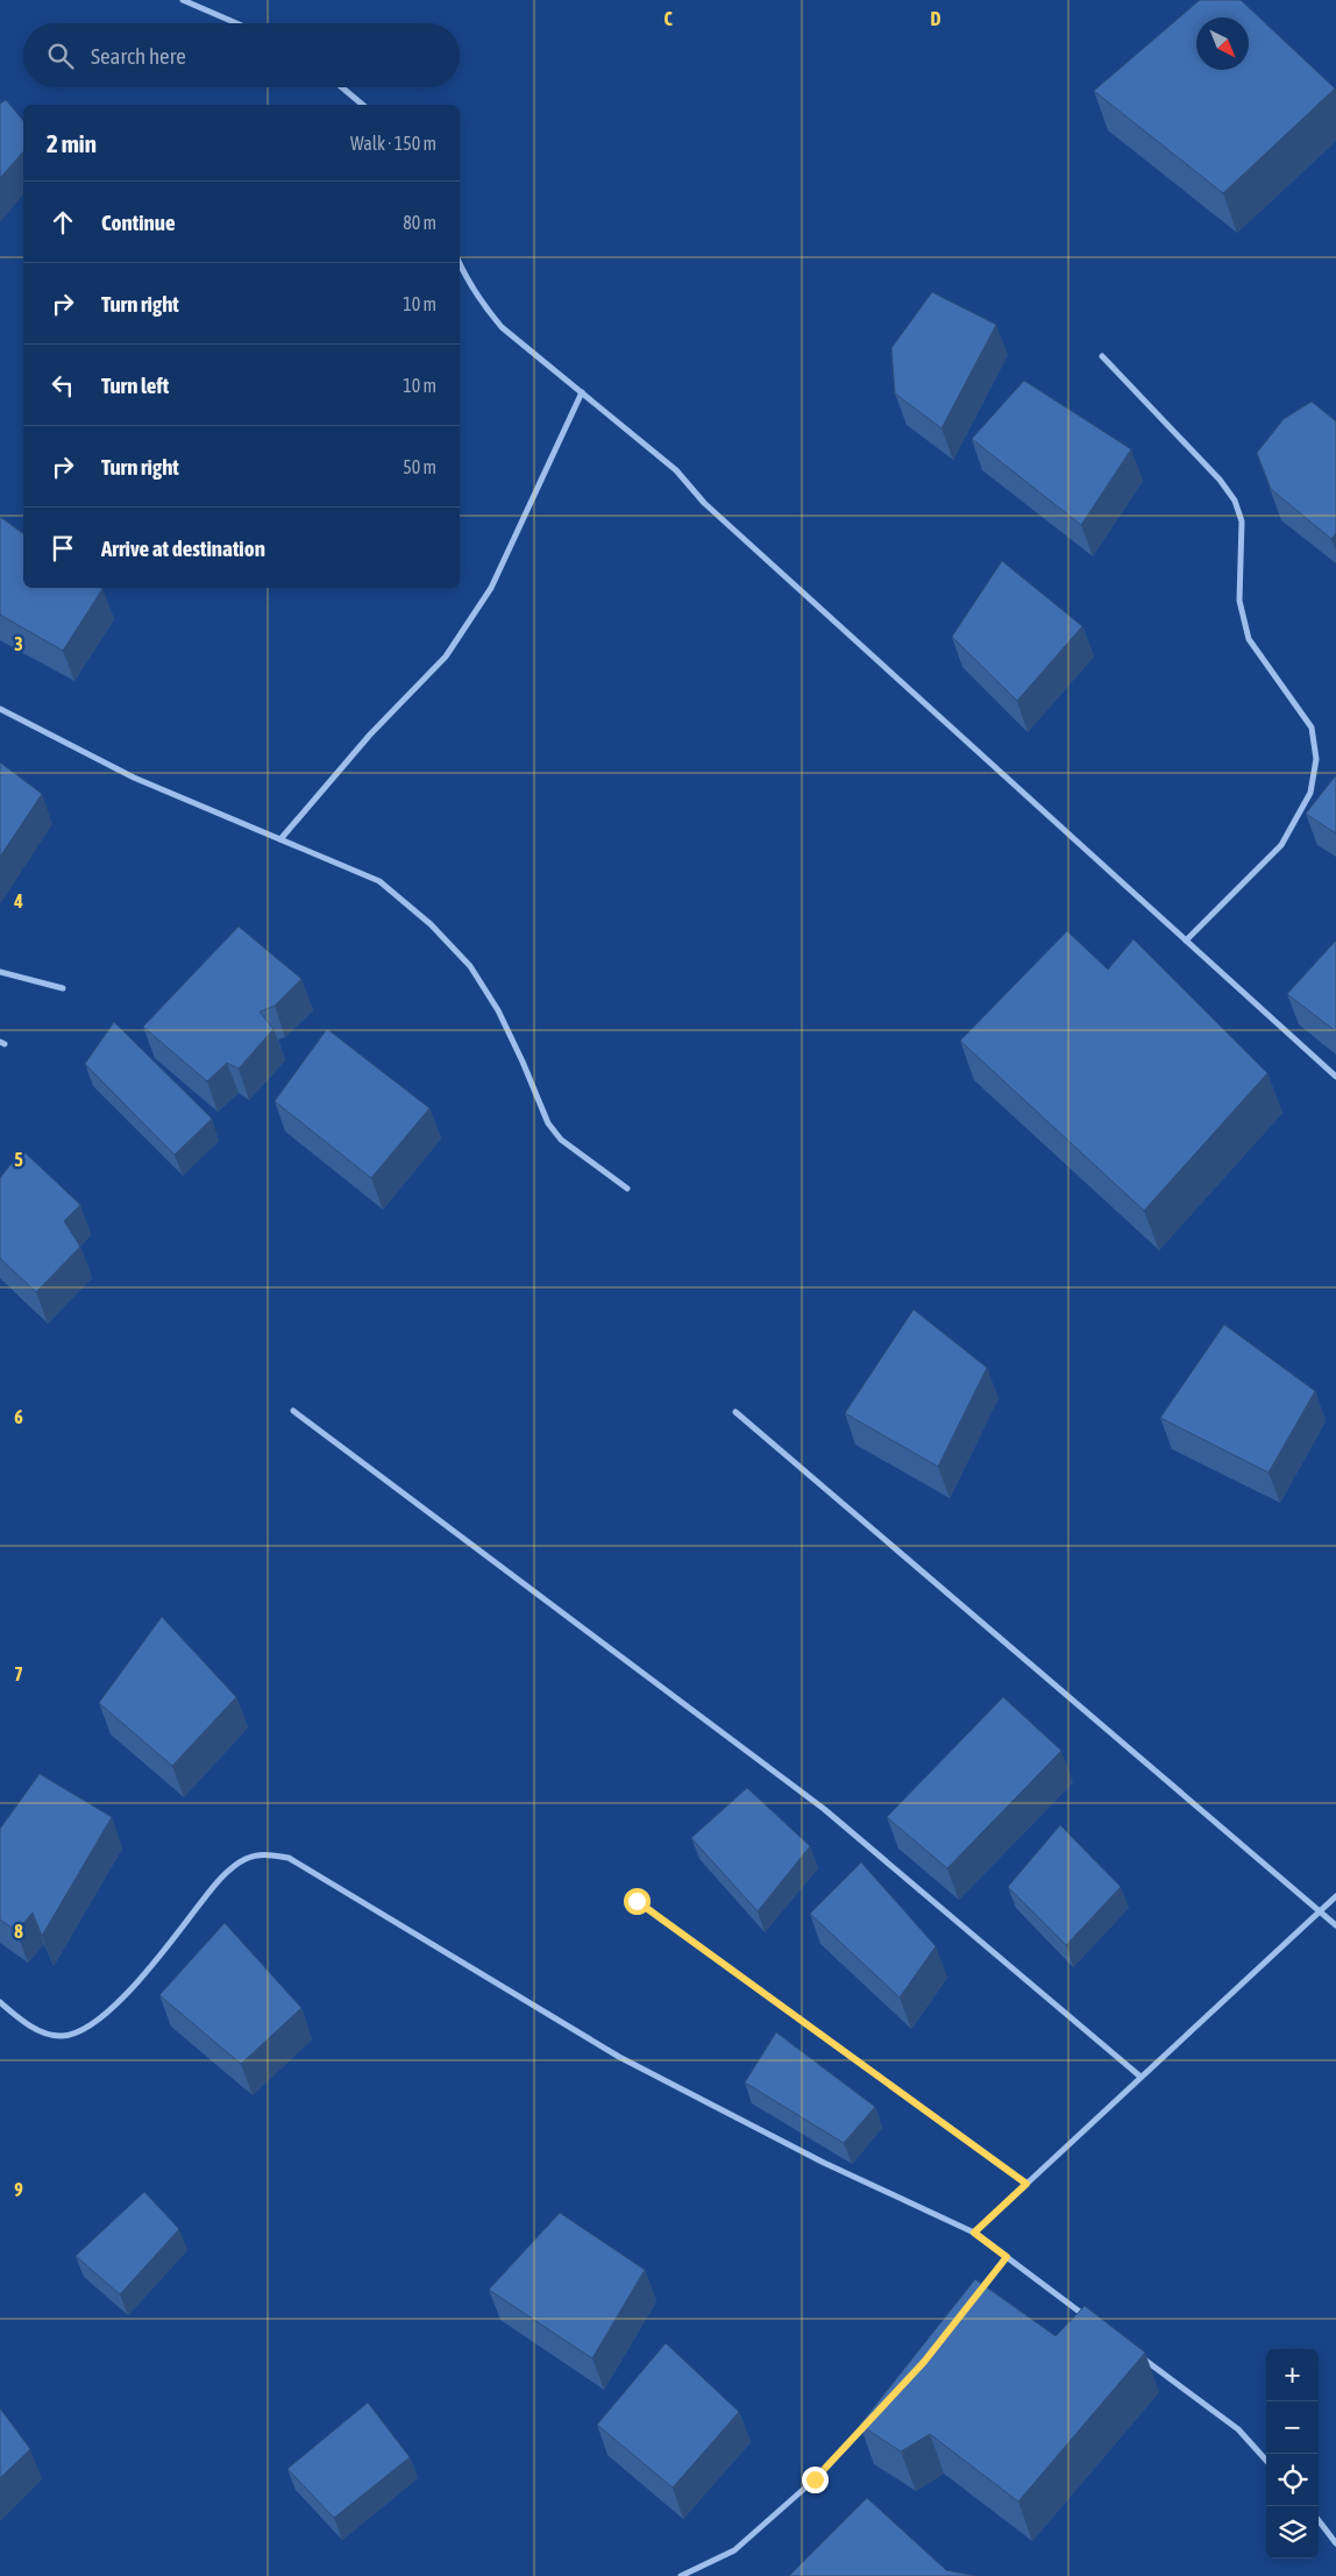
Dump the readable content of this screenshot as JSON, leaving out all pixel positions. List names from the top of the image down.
{
  "north": "bottom right",
  "page": {
    "search": "Search here",
    "heading": ["2 min", "Walk · 150 m"],
    "list": [
      ["Continue", "80 m"],
      ["Turn right", "10 m"],
      ["Turn left", "10 m"],
      ["Turn right", "50 m"],
      "Arrive at destination"
    ],
    "map_buttons": ["+", "−"]
  },
  "grid": {
    "columns": ["C", "D"],
    "rows": [
      "3",
      "4",
      "5",
      "6",
      "7",
      "8",
      "9"
    ]
  }
}
